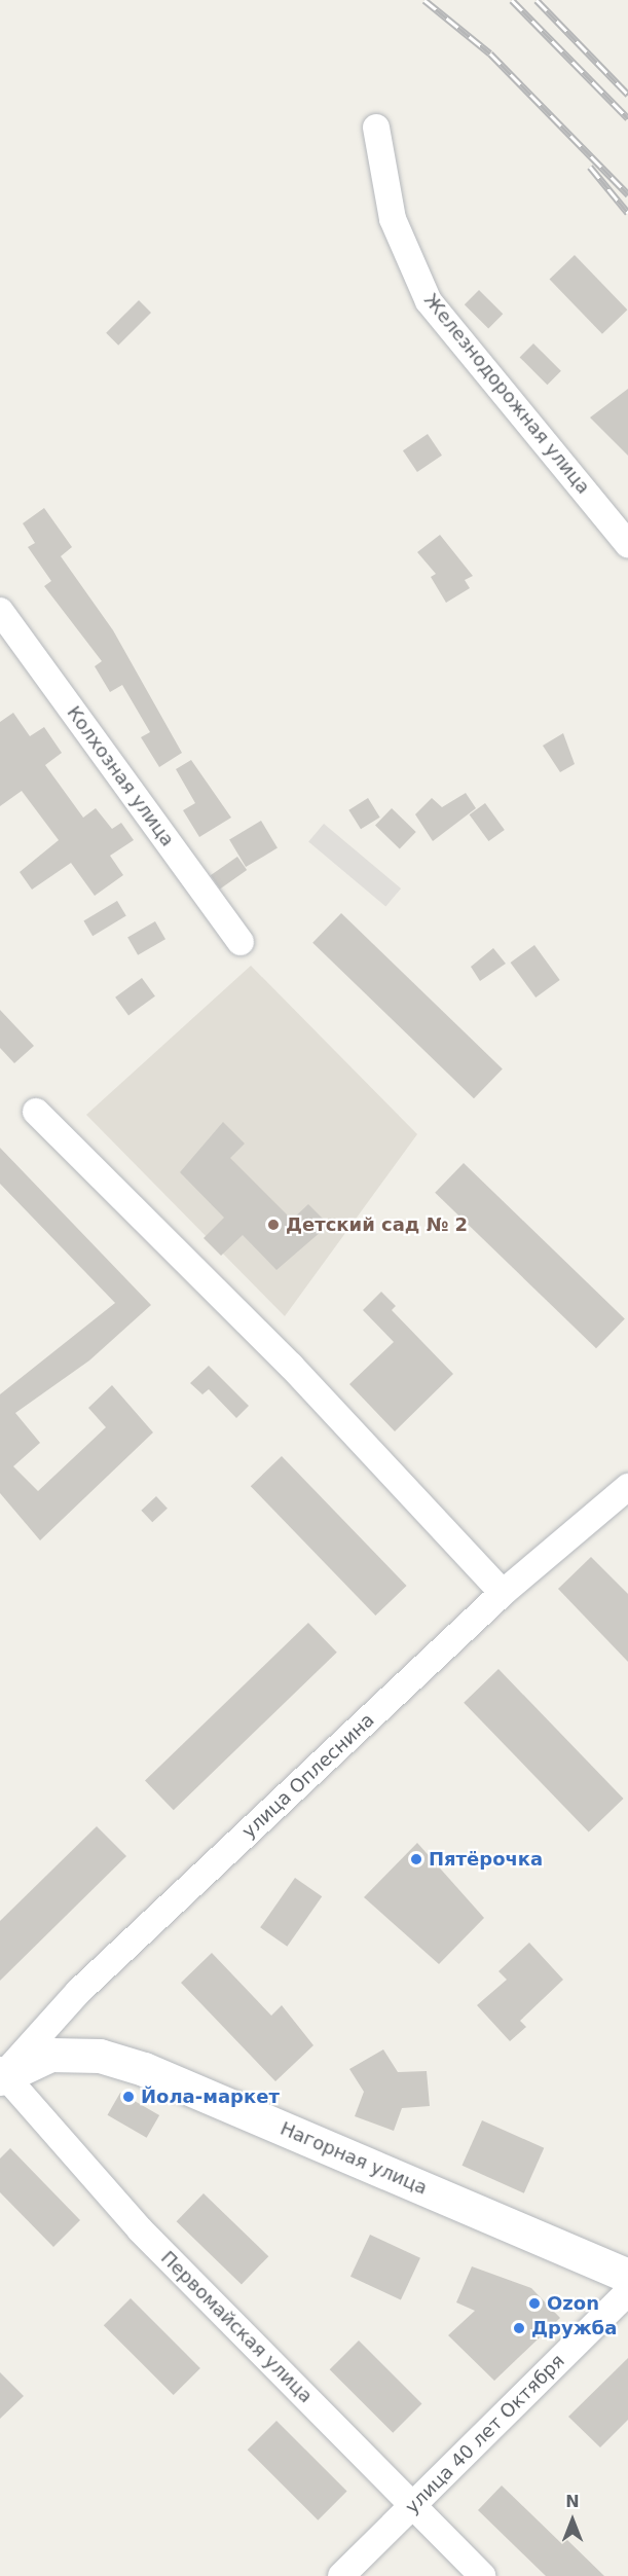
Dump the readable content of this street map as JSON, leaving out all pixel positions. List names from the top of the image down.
{
  "streets": {
    "main road": ["Нагорная улица"],
    "street": [
      "Железнодорожная улица",
      "Колхозная улица",
      "улица Оплеснина",
      "Первомайская улица",
      "улица 40 лет Октября"
    ]
  },
  "crossings": [
    ["улица Оплеснина", "Нагорная улица"],
    ["улица Оплеснина", "Первомайская улица"],
    ["Нагорная улица", "Первомайская улица"],
    ["Первомайская улица", "улица 40 лет Октября"]
  ],
  "places": [
    "Детский сад № 2",
    "Пятёрочка",
    "Йола-маркет",
    "Ozon",
    "Дружба"
  ],
  "north": "top"
}
